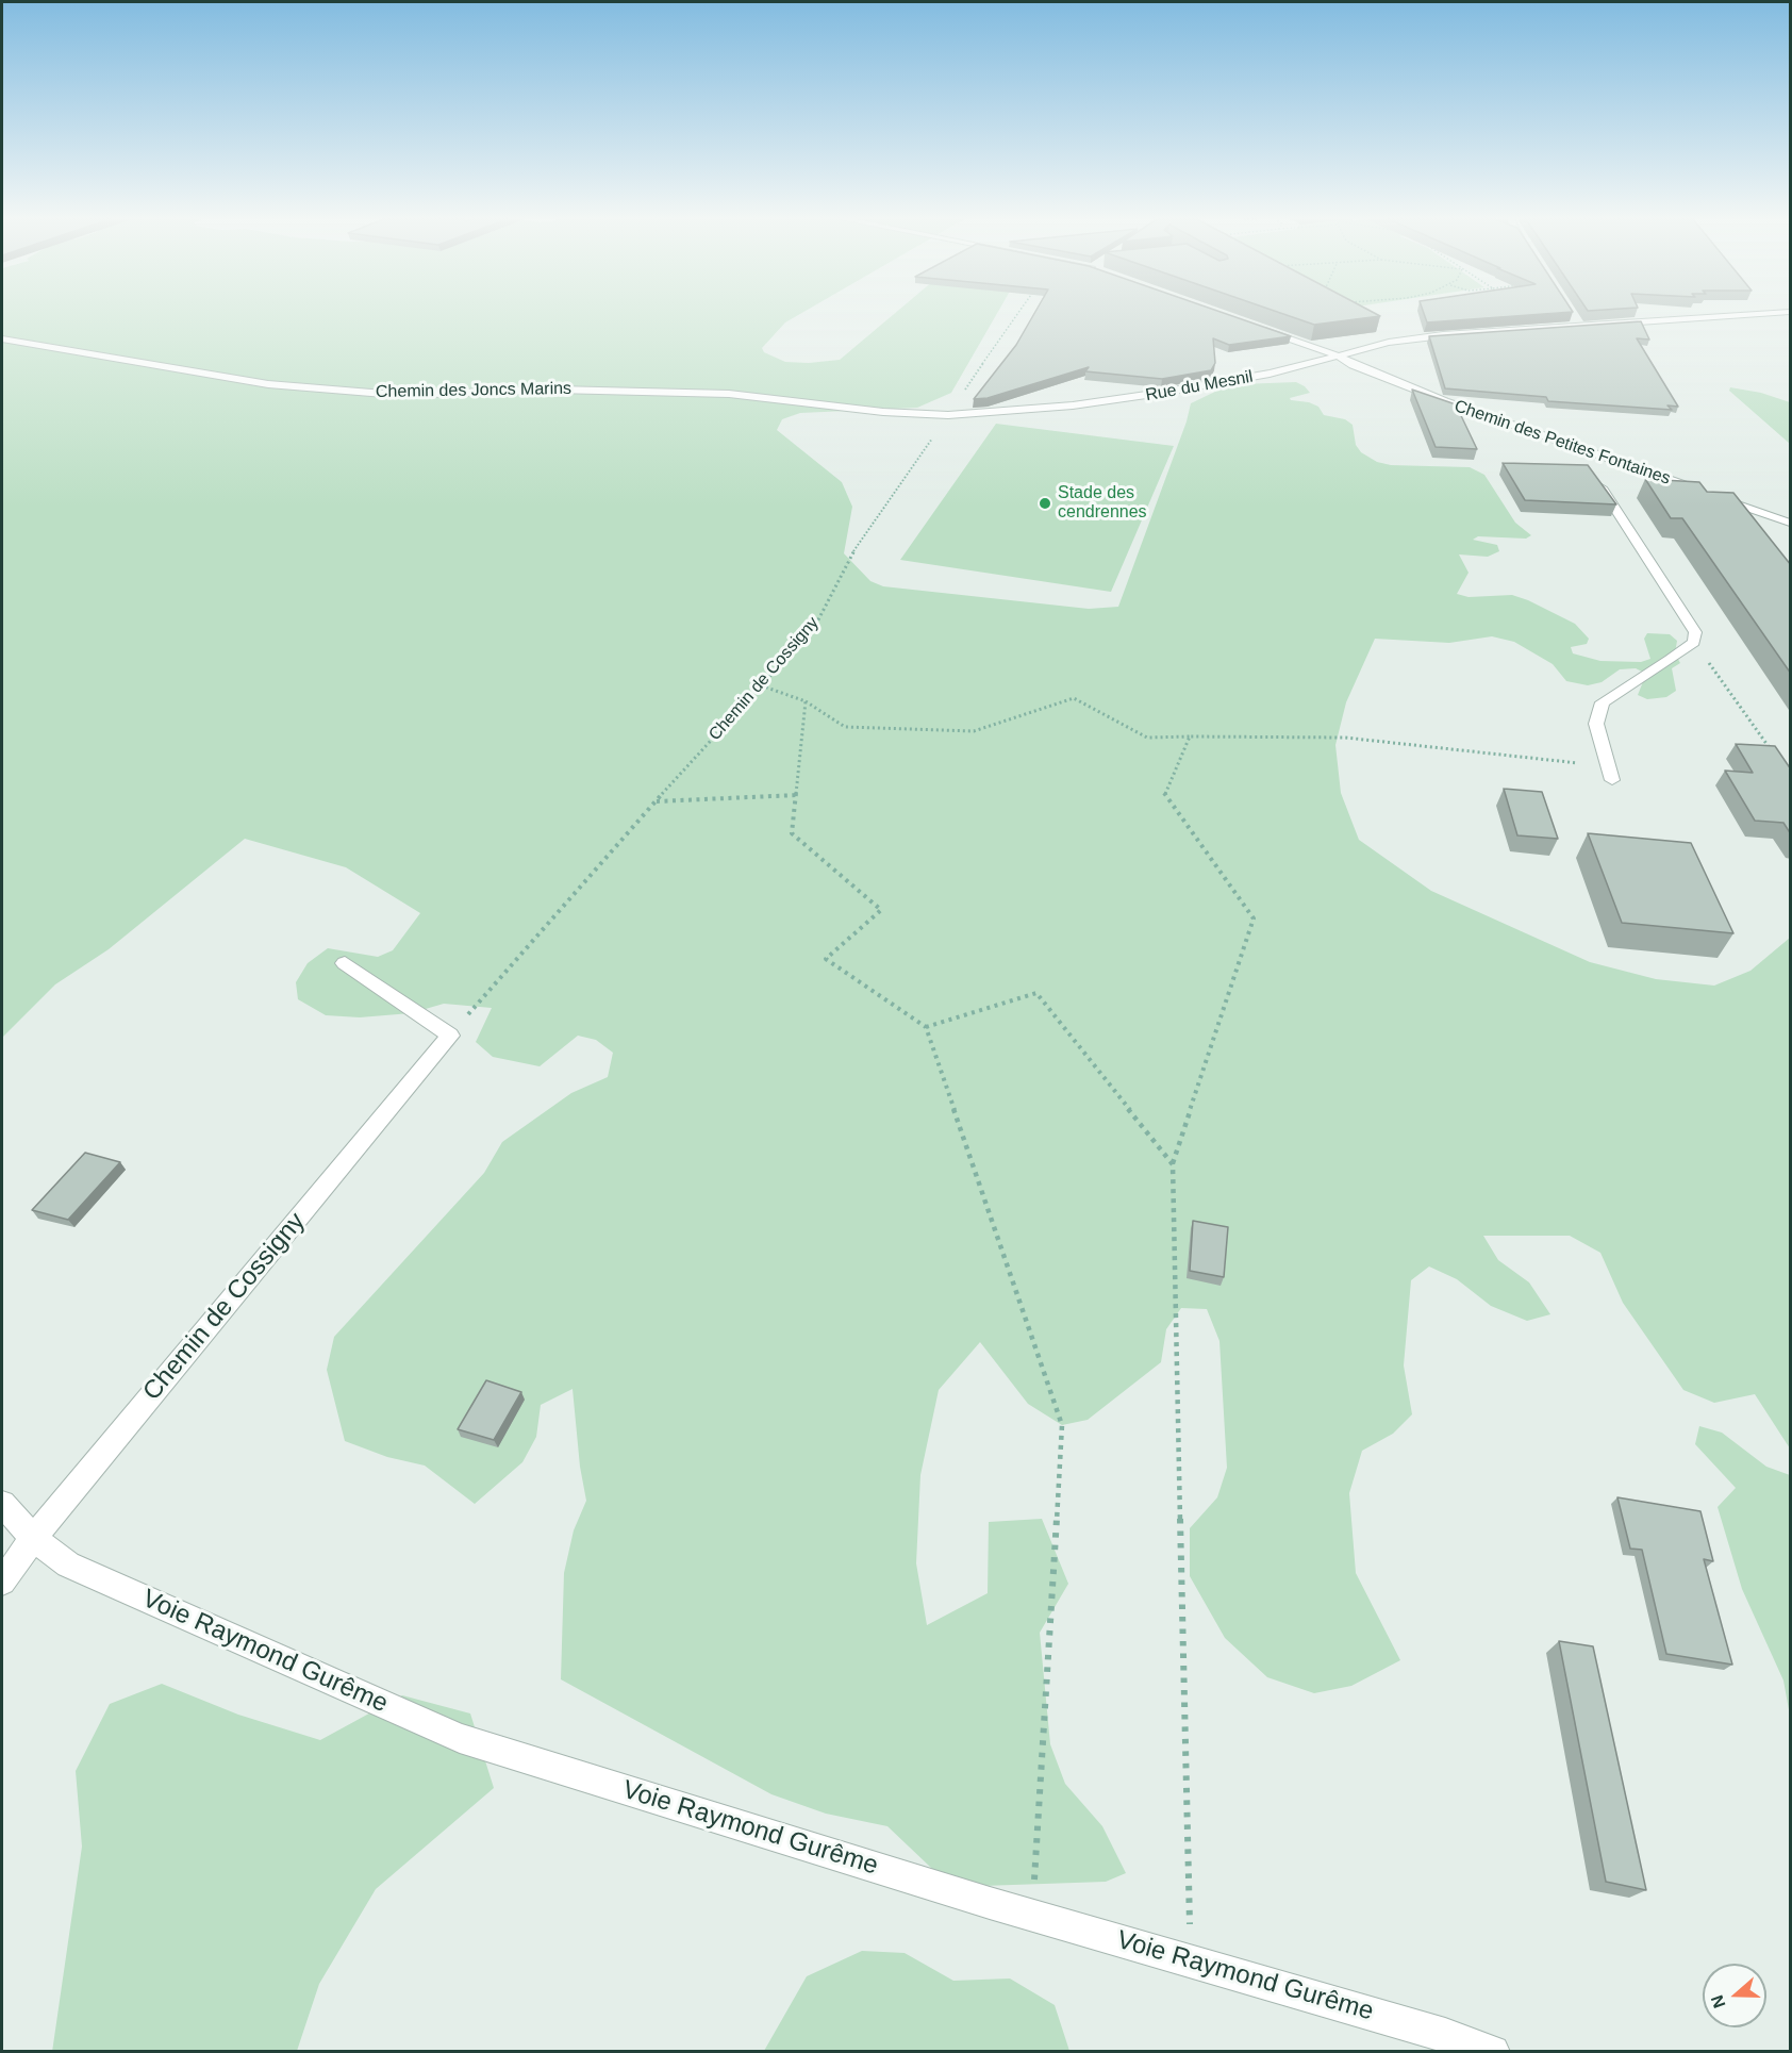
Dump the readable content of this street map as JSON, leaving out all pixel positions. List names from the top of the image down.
{
  "streets": {
    "street": [
      "Rue du Mesnil",
      "Chemin des Joncs Marins",
      "Chemin des Petites Fontaines",
      "Chemin de Cossigny",
      "Voie Raymond Gurême"
    ]
  },
  "crossings": [
    ["Rue du Mesnil", "Chemin des Joncs Marins"],
    ["Rue du Mesnil", "Chemin des Petites Fontaines"],
    ["Rue du Mesnil", "Chemin de Cossigny"],
    ["Chemin des Joncs Marins", "Chemin de Cossigny"],
    ["Chemin de Cossigny", "Voie Raymond Gurême"]
  ],
  "places": ["Stade des cendrennes"],
  "north": "left"
}
